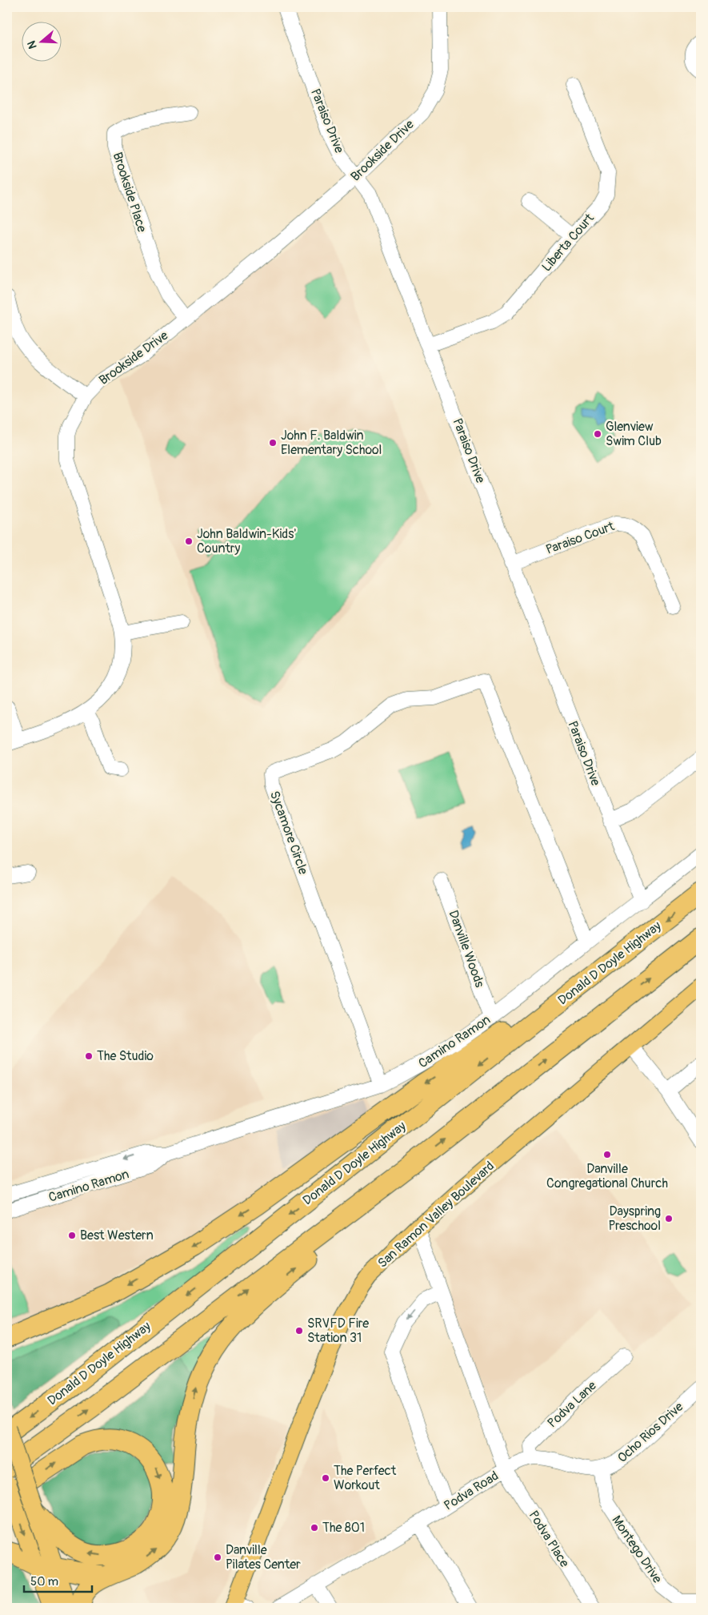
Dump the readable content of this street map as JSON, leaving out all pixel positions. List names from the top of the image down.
{
  "streets": {
    "highway": ["Donald D Doyle Highway"],
    "main road": ["San Ramon Valley Boulevard"],
    "street": [
      "Paraiso Drive",
      "Brookside Drive",
      "Brookside Place",
      "Liberta Court",
      "Paraiso Court",
      "Sycamore Circle",
      "Danville Woods",
      "Camino Ramon",
      "Podva Lane",
      "Ocho Rios Drive",
      "Podva Road",
      "Podva Place",
      "Montego Drive"
    ]
  },
  "crossings": [
    ["Paraiso Drive", "Brookside Drive"],
    ["Paraiso Drive", "Liberta Court"],
    ["Paraiso Drive", "Paraiso Court"],
    ["Paraiso Drive", "Camino Ramon"],
    ["Brookside Drive", "Brookside Place"],
    ["Sycamore Circle", "Camino Ramon"],
    ["Danville Woods", "Camino Ramon"],
    ["San Ramon Valley Boulevard", "Podva Road"],
    ["Ocho Rios Drive", "Montego Drive"],
    ["Podva Road", "Podva Place"]
  ],
  "places": [
    "Glenview Swim Club",
    "John F. Baldwin Elementary School",
    "John Baldwin-Kids' Country",
    "The Studio",
    "Danville Congregational Church",
    "Dayspring Preschool",
    "Best Western",
    "SRVFD Fire Station 31",
    "The Perfect Workout",
    "The 801",
    "Danville Pilates Center"
  ],
  "scale_bar": "50 m",
  "north": "left"
}
